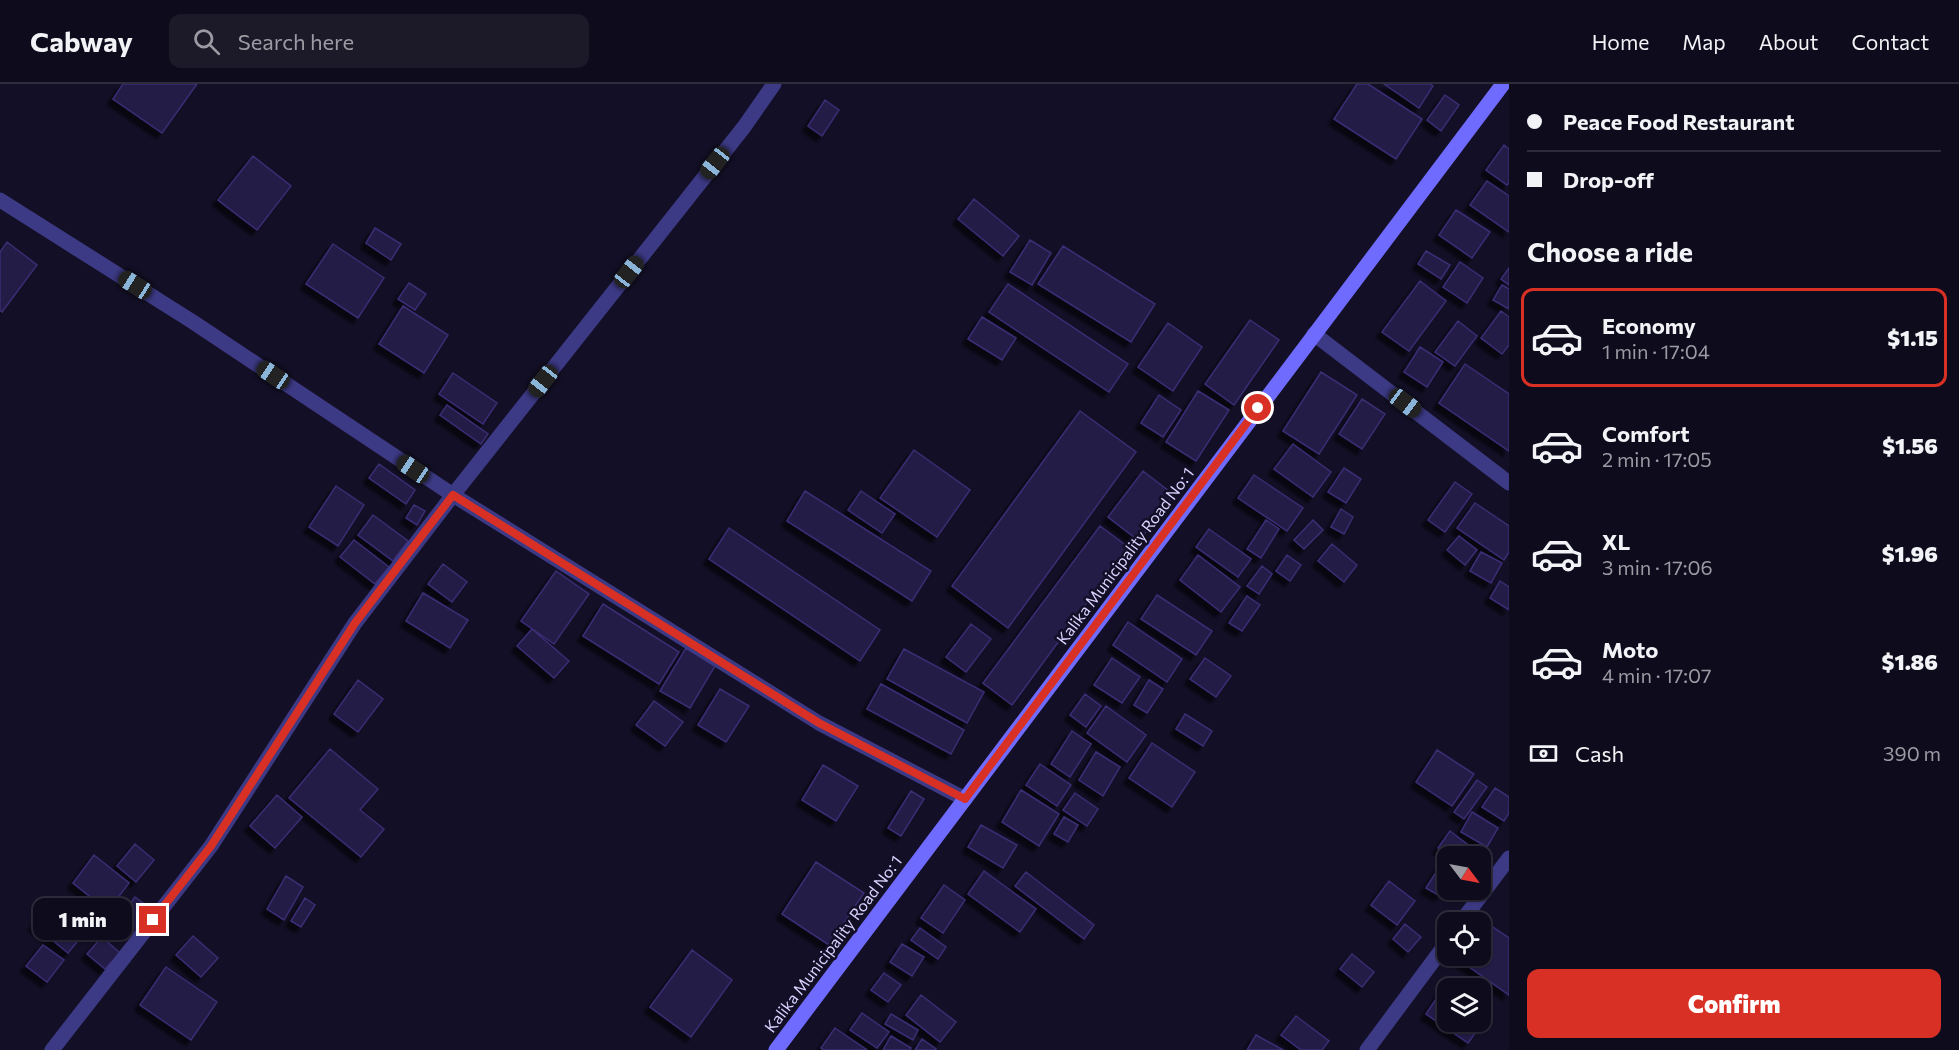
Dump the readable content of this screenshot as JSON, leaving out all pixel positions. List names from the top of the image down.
{
  "streets": {
    "street": ["Kalika Municipality Road No: 1"]
  },
  "north": "bottom right",
  "page": {
    "header": "Cabway",
    "search": "Search here",
    "nav": [
      "Home",
      "Map",
      "About",
      "Contact"
    ],
    "banner": ["Peace Food Restaurant", "Drop-off"],
    "heading": "Choose a ride",
    "list": [
      {
        "name": "Economy",
        "note": "1 min · 17:04",
        "value": "$1.15"
      },
      {
        "name": "Comfort",
        "note": "2 min · 17:05",
        "value": "$1.56"
      },
      {
        "name": "XL",
        "note": "3 min · 17:06",
        "value": "$1.96"
      },
      {
        "name": "Moto",
        "note": "4 min · 17:07",
        "value": "$1.86"
      }
    ],
    "pay": ["Cash", "390 m"],
    "bubble": "1 min",
    "buttons": "Confirm"
  }
}
